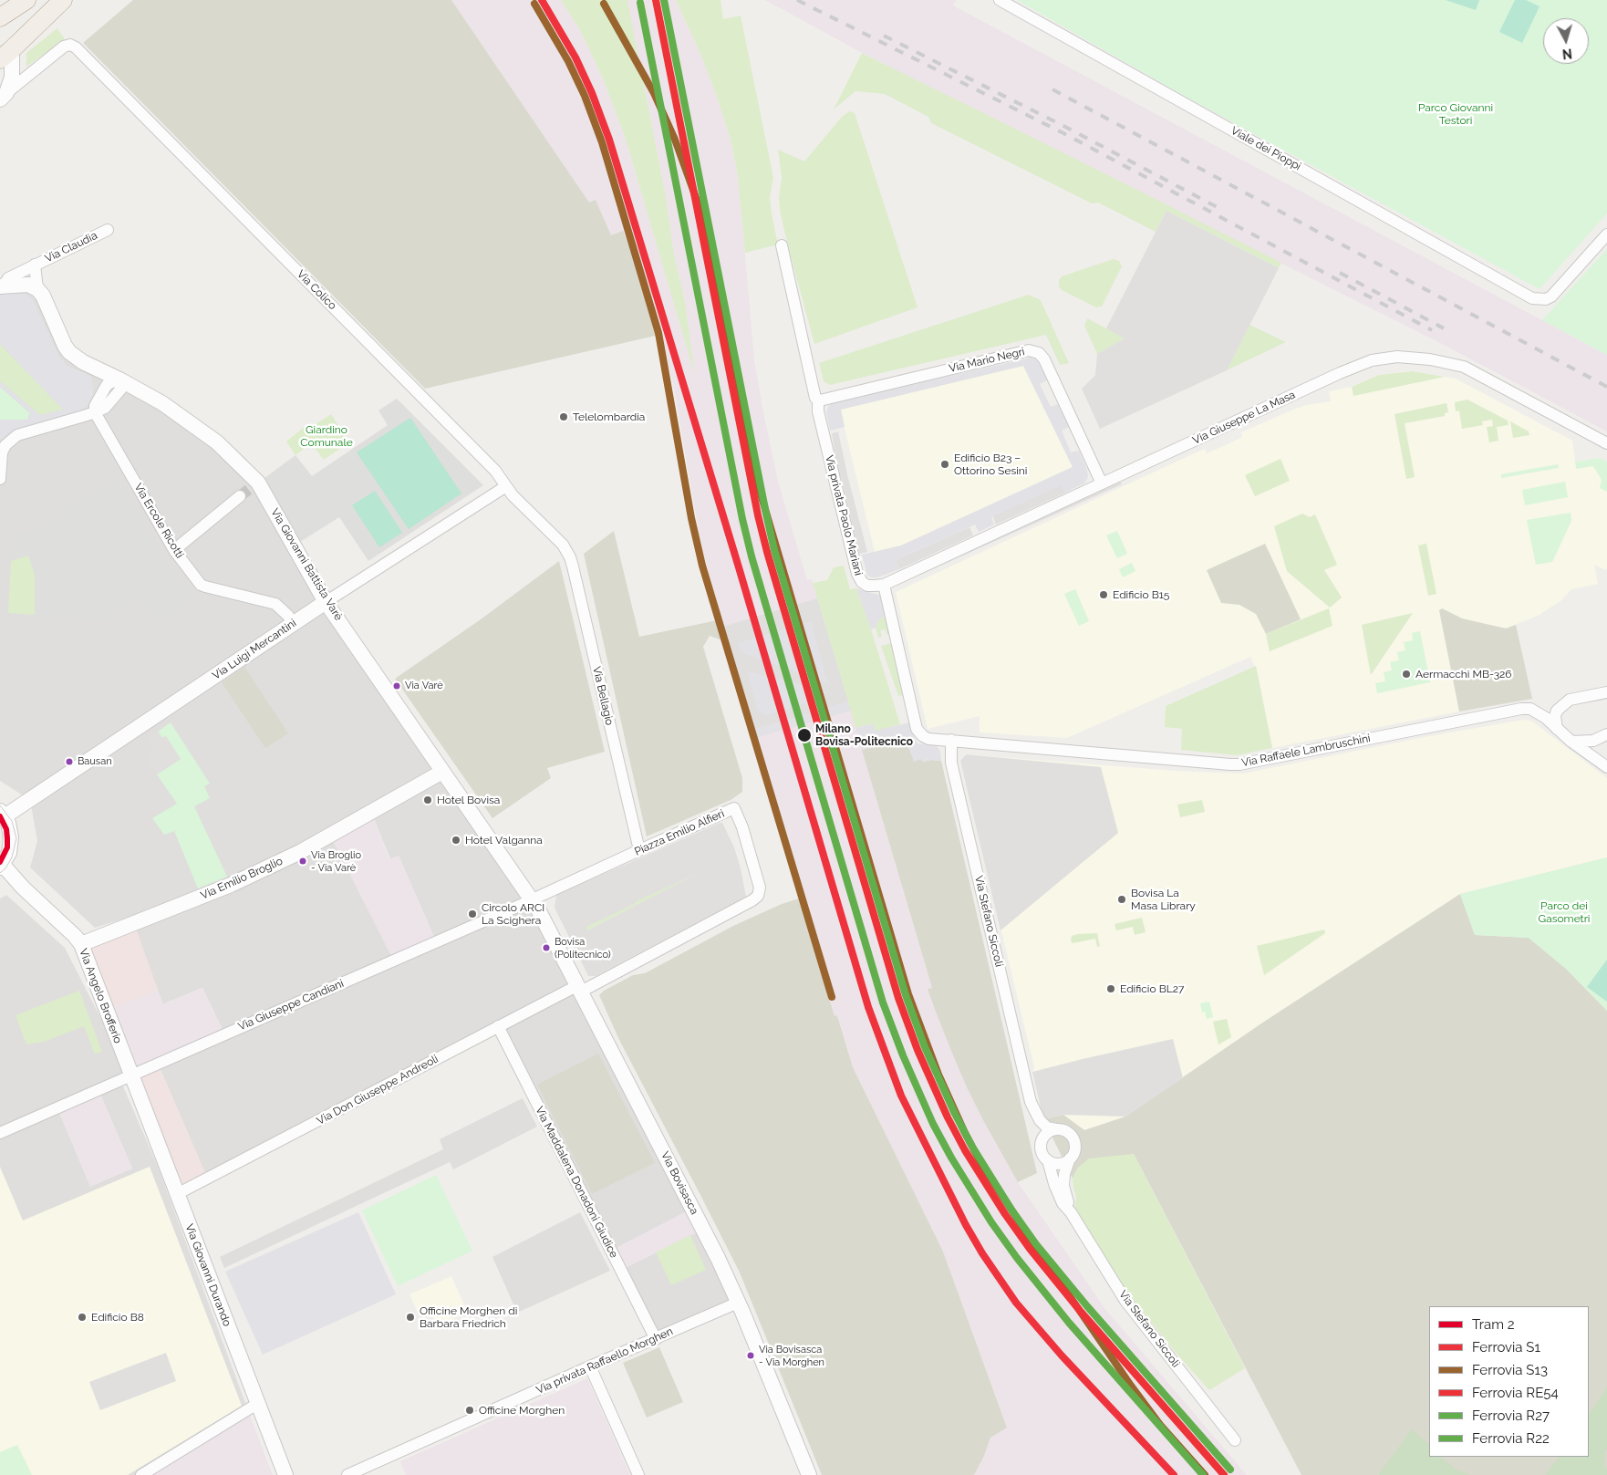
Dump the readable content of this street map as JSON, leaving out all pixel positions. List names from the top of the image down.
{
  "streets": {
    "street": [
      "Viale dei Pioppi",
      "Via Claudia",
      "Via Colico",
      "Via Mario Negri",
      "Via Giuseppe La Masa",
      "Via privata Paolo Mariani",
      "Via Ercole Ricotti",
      "Via Giovanni Battista Varè",
      "Via Luigi Mercantini",
      "Via Bellagio",
      "Via Raffaele Lambruschini",
      "Piazza Emilio Alfieri",
      "Via Emilio Broglio",
      "Via Stefano Siccoli",
      "Via Angelo Brofferio",
      "Via Giuseppe Candiani",
      "Via Don Giuseppe Andreoli",
      "Via Maddalena Donadoni Giudice",
      "Via Bovisasca",
      "Via Giovanni Durando",
      "Via privata Raffaello Morghen"
    ]
  },
  "crossings": [
    ["Via Colico", "Via Luigi Mercantini"],
    ["Via Colico", "Via Bellagio"],
    ["Via Mario Negri", "Via Giuseppe La Masa"],
    ["Via Mario Negri", "Via privata Paolo Mariani"],
    ["Via Giuseppe La Masa", "Via privata Paolo Mariani"],
    ["Via Ercole Ricotti", "Via Luigi Mercantini"],
    ["Via Giovanni Battista Varè", "Via Luigi Mercantini"],
    ["Via Giovanni Battista Varè", "Piazza Emilio Alfieri"],
    ["Via Giovanni Battista Varè", "Via Emilio Broglio"],
    ["Via Giovanni Battista Varè", "Via Giuseppe Candiani"],
    ["Via Giovanni Battista Varè", "Via Bovisasca"],
    ["Via Bellagio", "Piazza Emilio Alfieri"],
    ["Via Raffaele Lambruschini", "Via Stefano Siccoli"],
    ["Piazza Emilio Alfieri", "Via Giuseppe Candiani"],
    ["Piazza Emilio Alfieri", "Via Don Giuseppe Andreoli"],
    ["Piazza Emilio Alfieri", "Via Bovisasca"],
    ["Via Emilio Broglio", "Via Angelo Brofferio"],
    ["Via Angelo Brofferio", "Via Giuseppe Candiani"],
    ["Via Angelo Brofferio", "Via Giovanni Durando"],
    ["Via Giuseppe Candiani", "Via Bovisasca"],
    ["Via Giuseppe Candiani", "Via Giovanni Durando"],
    ["Via Don Giuseppe Andreoli", "Via Maddalena Donadoni Giudice"],
    ["Via Don Giuseppe Andreoli", "Via Bovisasca"],
    ["Via Don Giuseppe Andreoli", "Via Giovanni Durando"],
    ["Via Maddalena Donadoni Giudice", "Via privata Raffaello Morghen"],
    ["Via Bovisasca", "Via privata Raffaello Morghen"]
  ],
  "parks": ["Parco Giovanni Testori", "Giardino Comunale", "Parco dei Gasometri"],
  "places": [
    "Telelombardia",
    "Edificio B23 – Ottorino Sesini",
    "Edificio B15",
    "Aermacchi MB-326",
    "Via Varè",
    "Milano Bovisa-Politecnico",
    "Bausan",
    "Hotel Bovisa",
    "Hotel Valganna",
    "Via Broglio - Via Varè",
    "Bovisa La Masa Library",
    "Circolo ARCI La Scighera",
    "Bovisa (Politecnico)",
    "Edificio BL27",
    "Edificio B8",
    "Officine Morghen di Barbara Friedrich",
    "Via Bovisasca - Via Morghen",
    "Officine Morghen"
  ],
  "lines": [
    "rail line S1",
    "rail line RE54",
    "rail line R27",
    "rail line R22",
    "rail line S13",
    "tram line 2"
  ],
  "legend": [
    "Tram 2",
    "Ferrovia S1",
    "Ferrovia S13",
    "Ferrovia RE54",
    "Ferrovia R27",
    "Ferrovia R22"
  ],
  "north": "bottom"
}
